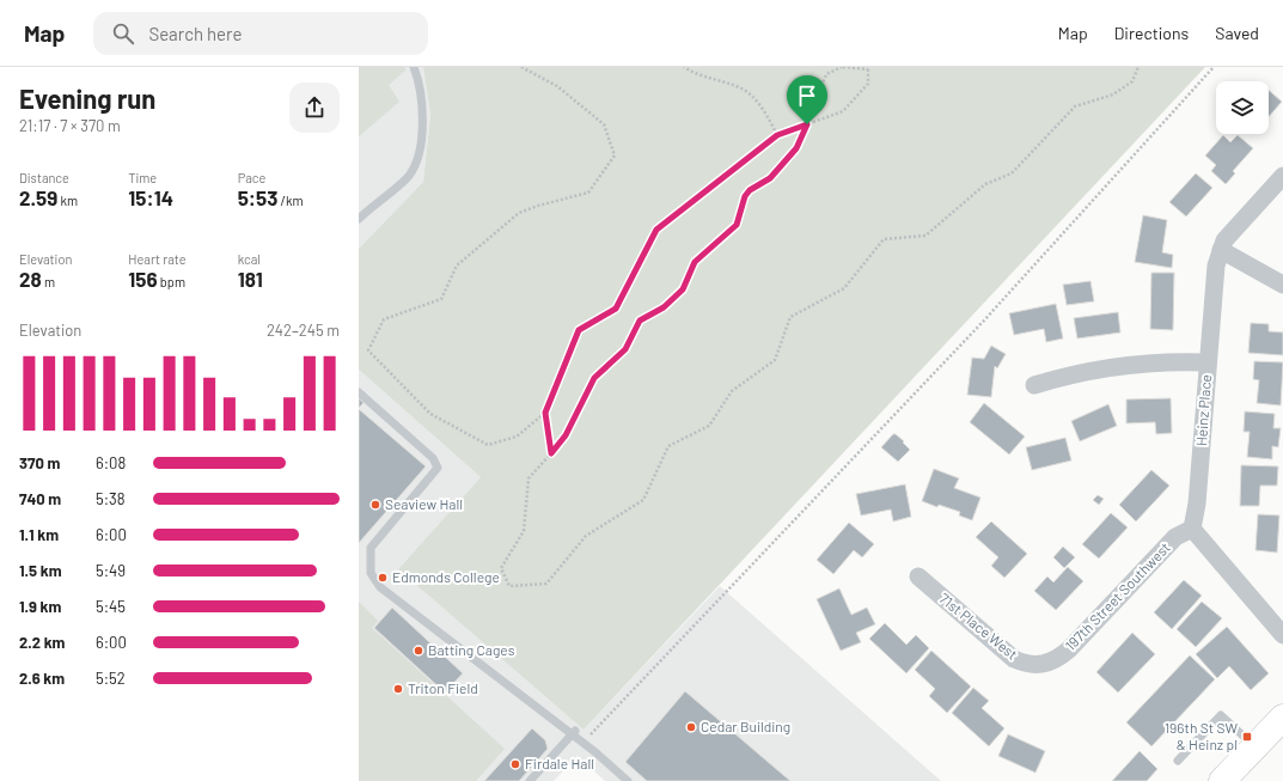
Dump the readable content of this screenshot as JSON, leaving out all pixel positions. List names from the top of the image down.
{
  "streets": {
    "street": ["Heinz Place", "197th Street Southwest", "71st Place West"]
  },
  "crossings": [
    ["Heinz Place", "197th Street Southwest"],
    ["197th Street Southwest", "71st Place West"]
  ],
  "places": {
    "other": [
      "Seaview Hall",
      "Edmonds College",
      "Batting Cages",
      "Triton Field",
      "Cedar Building",
      "Firdale Hall"
    ],
    "transit": ["196th St SW & Heinz pl"]
  },
  "page": {
    "header": "Map",
    "search": "Search here",
    "nav": ["Map", "Directions", "Saved"],
    "heading": ["Evening run", "21:17 · 7 × 370 m"],
    "stats": [
      ["Distance", "2.59 km"],
      ["Time", "15:14"],
      ["Pace", "5:53 /km"],
      ["Elevation", "28 m"],
      ["Heart rate", "156 bpm"],
      ["kcal", "181"]
    ],
    "chart": ["Elevation", "242–245 m"],
    "list": [
      {
        "name": "370 m",
        "note": "6:08"
      },
      {
        "name": "740 m",
        "note": "5:38"
      },
      {
        "name": "1.1 km",
        "note": "6:00"
      },
      {
        "name": "1.5 km",
        "note": "5:49"
      },
      {
        "name": "1.9 km",
        "note": "5:45"
      },
      {
        "name": "2.2 km",
        "note": "6:00"
      },
      {
        "name": "2.6 km",
        "note": "5:52"
      }
    ]
  }
}
